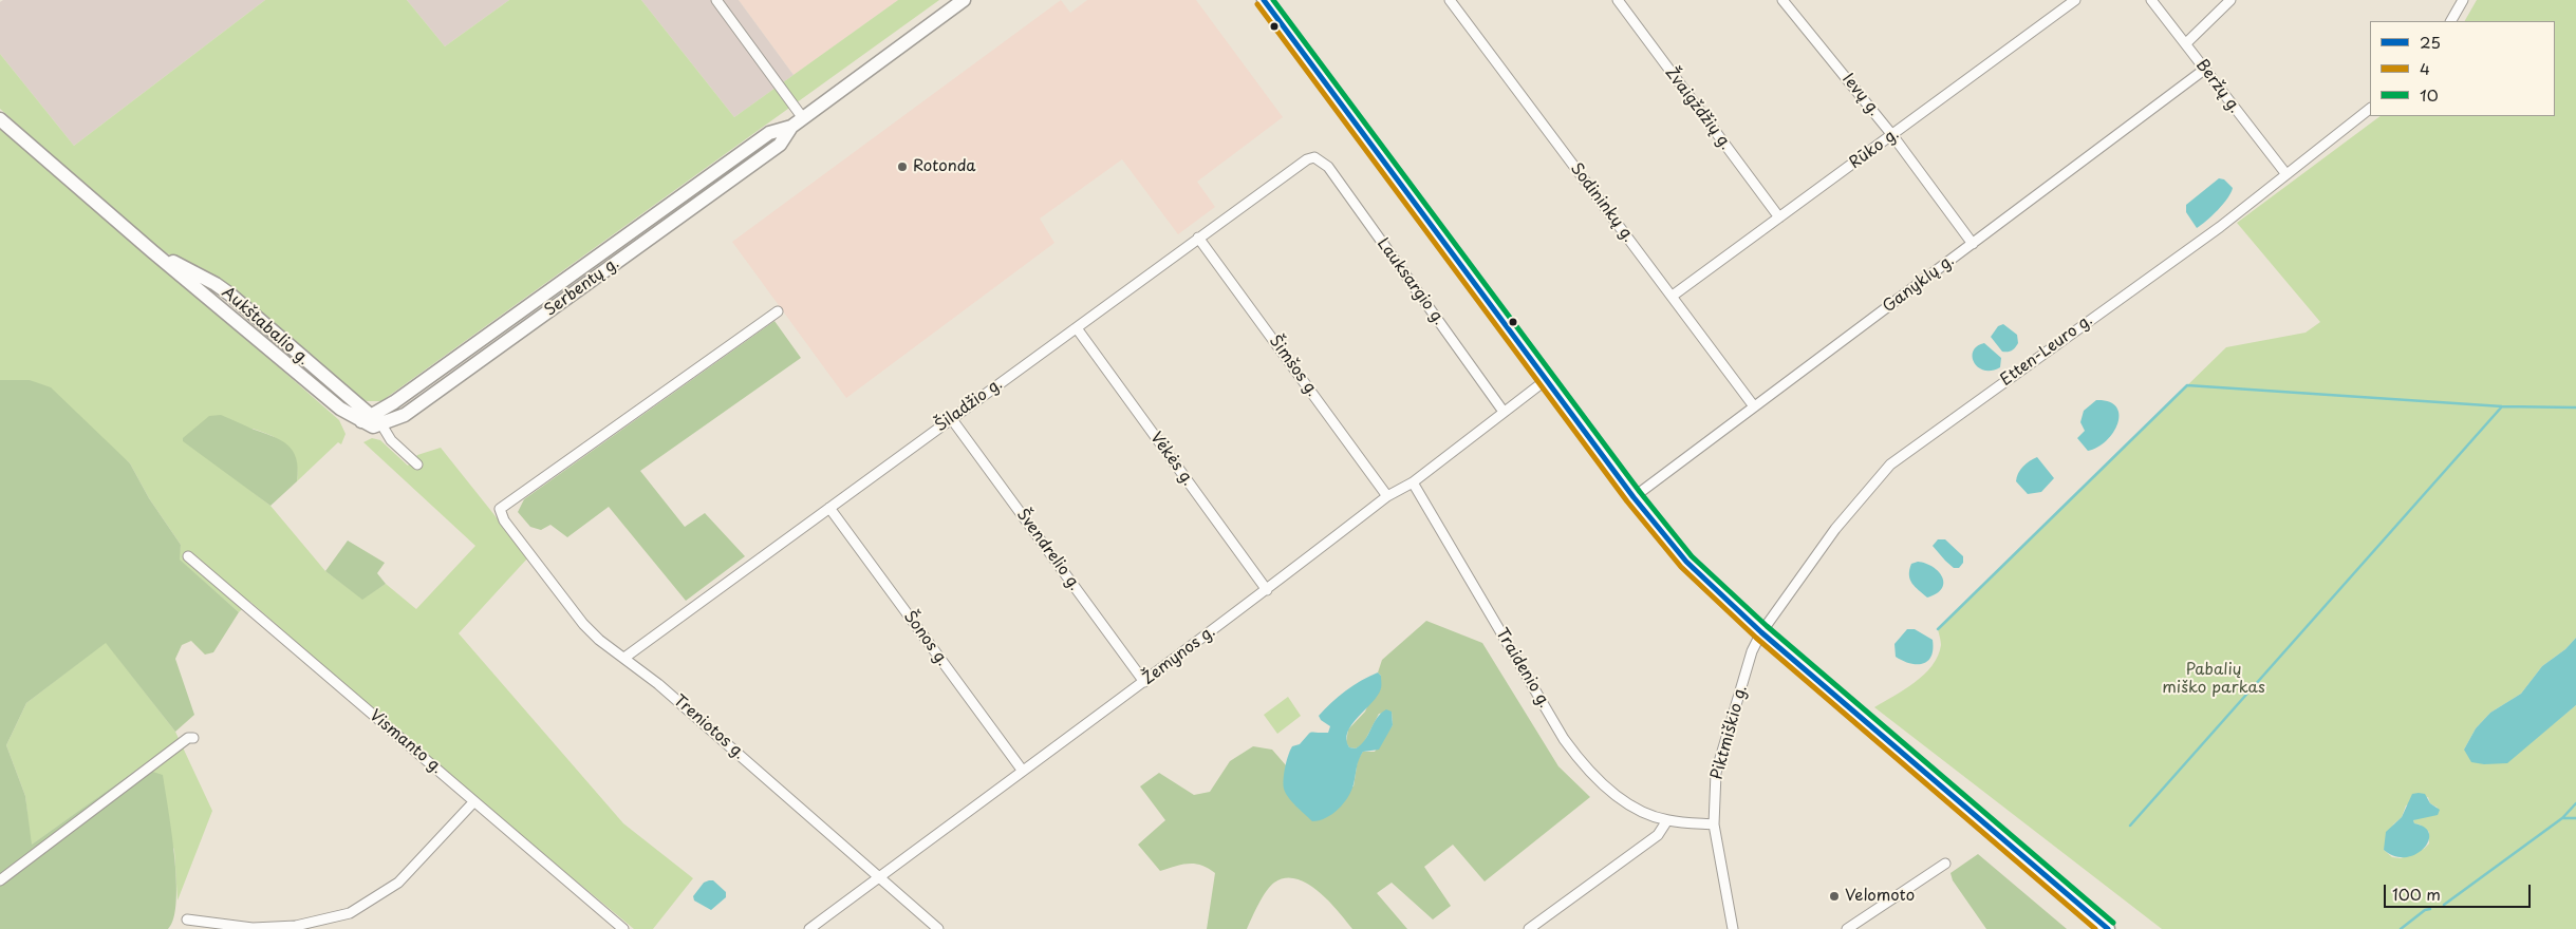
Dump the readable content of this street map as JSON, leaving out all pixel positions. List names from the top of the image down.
{
  "streets": {
    "main road": ["Serbentų g.", "Aukštabalio g."],
    "street": [
      "Beržų g.",
      "Ievų g.",
      "Žvaigždžių g.",
      "Rūko g.",
      "Sodininkų g.",
      "Lauksargio g.",
      "Ganyklų g.",
      "Etten-Leuro g.",
      "Šimšos g.",
      "Šiladžio g.",
      "Vėkės g.",
      "Švendrelio g.",
      "Šonos g.",
      "Žemynos g.",
      "Traidenio g.",
      "Treniotos g.",
      "Piktmiškio g.",
      "Vismanto g."
    ]
  },
  "crossings": [
    ["Beržų g.", "Ganyklų g."],
    ["Beržų g.", "Etten-Leuro g."],
    ["Ievų g.", "Rūko g."],
    ["Ievų g.", "Ganyklų g."],
    ["Žvaigždžių g.", "Rūko g."],
    ["Rūko g.", "Sodininkų g."],
    ["Sodininkų g.", "Ganyklų g."],
    ["Lauksargio g.", "Šiladžio g."],
    ["Lauksargio g.", "Žemynos g."],
    ["Serbentų g.", "Aukštabalio g."],
    ["Etten-Leuro g.", "Piktmiškio g."],
    ["Šimšos g.", "Šiladžio g."],
    ["Šimšos g.", "Žemynos g."],
    ["Šiladžio g.", "Vėkės g."],
    ["Šiladžio g.", "Švendrelio g."],
    ["Šiladžio g.", "Šonos g."],
    ["Šiladžio g.", "Treniotos g."],
    ["Vėkės g.", "Žemynos g."],
    ["Švendrelio g.", "Žemynos g."],
    ["Šonos g.", "Žemynos g."],
    ["Žemynos g.", "Traidenio g."],
    ["Žemynos g.", "Treniotos g."],
    ["Traidenio g.", "Piktmiškio g."]
  ],
  "parks": ["Pabalių miško parkas"],
  "places": ["Rotonda", "Velomoto"],
  "lines": ["transit line 25", "transit line 10", "transit line 4"],
  "legend": ["25", "4", "10"],
  "scale_bar": "100 m"
}
